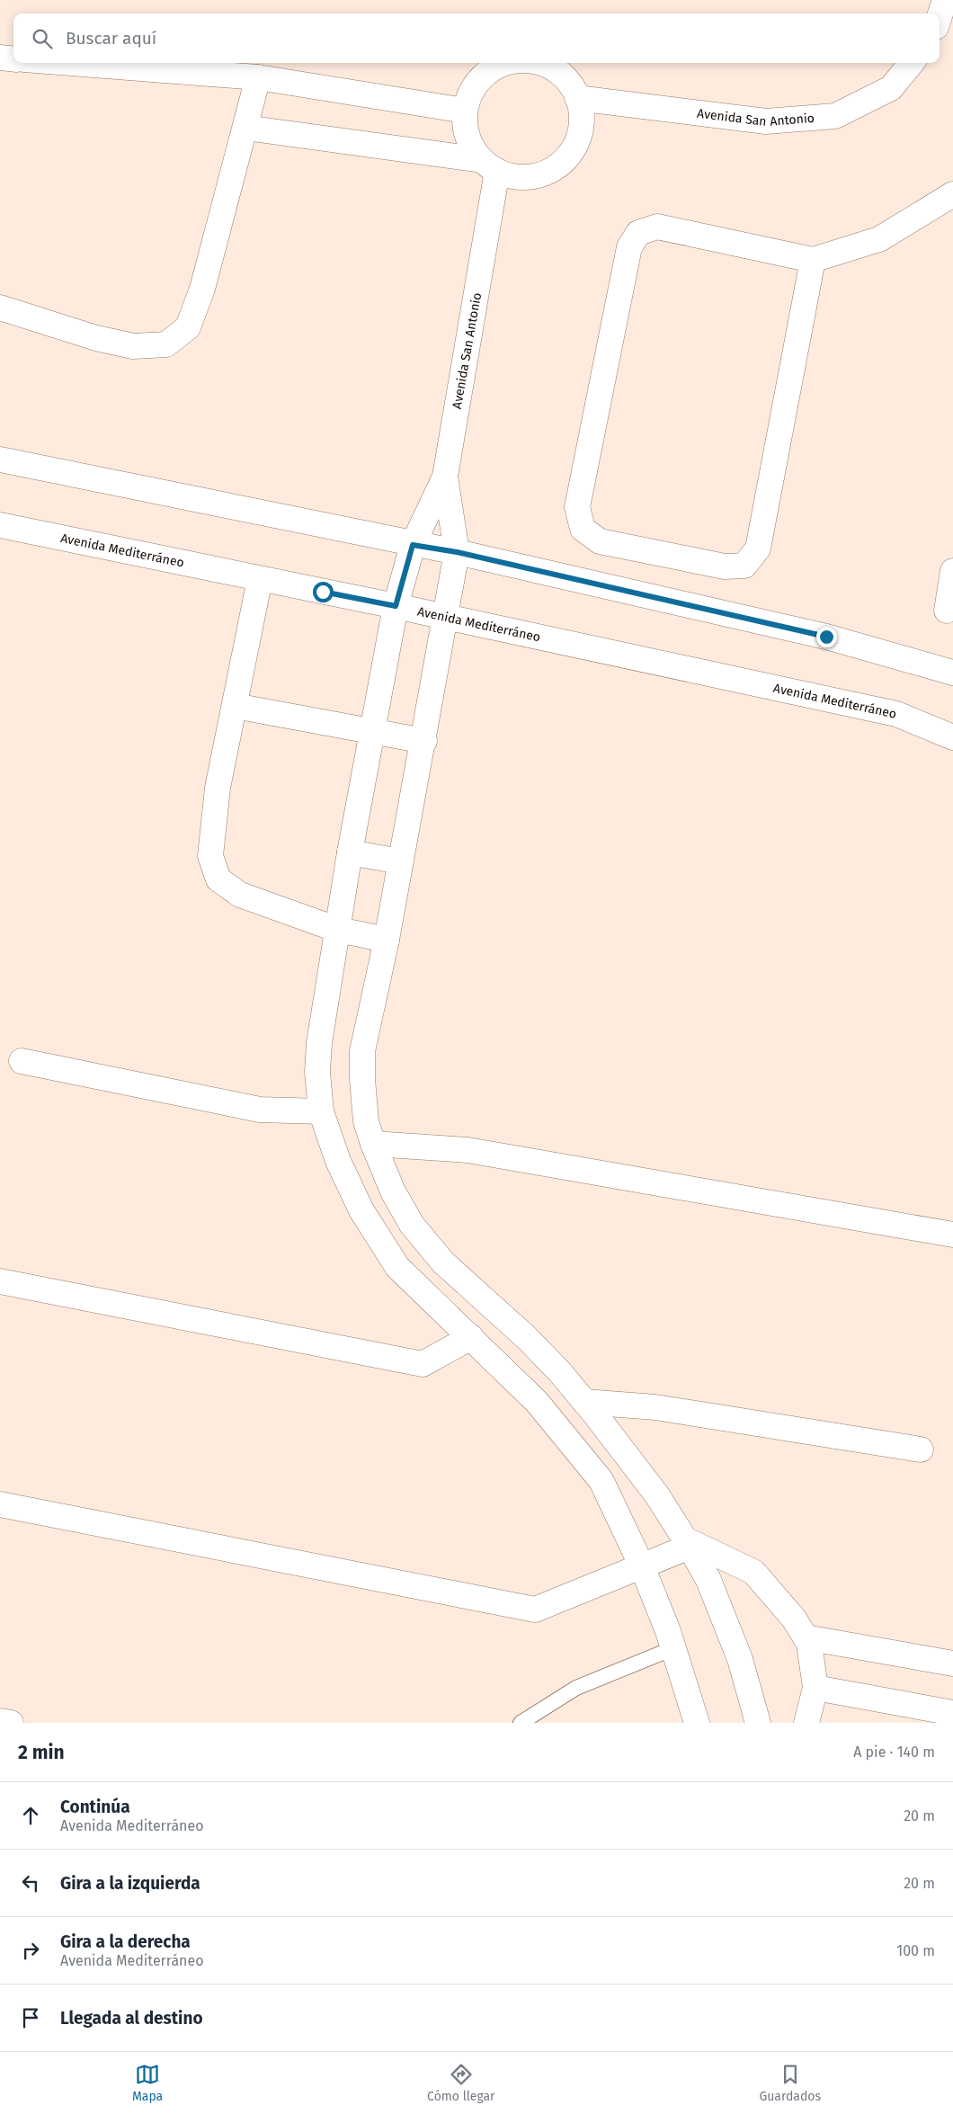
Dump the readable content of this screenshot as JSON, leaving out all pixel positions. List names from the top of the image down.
{
  "streets": {
    "street": ["Avenida San Antonio", "Avenida Mediterráneo"]
  },
  "crossings": [
    ["Avenida San Antonio", "Avenida Mediterráneo"]
  ],
  "page": {
    "search": "Buscar aquí",
    "heading": ["2 min", "A pie · 140 m"],
    "list": [
      ["Continúa", "Avenida Mediterráneo", "20 m"],
      ["Gira a la izquierda", "20 m"],
      ["Gira a la derecha", "Avenida Mediterráneo", "100 m"],
      "Llegada al destino"
    ],
    "nav": ["Mapa", "Cómo llegar", "Guardados"]
  }
}
